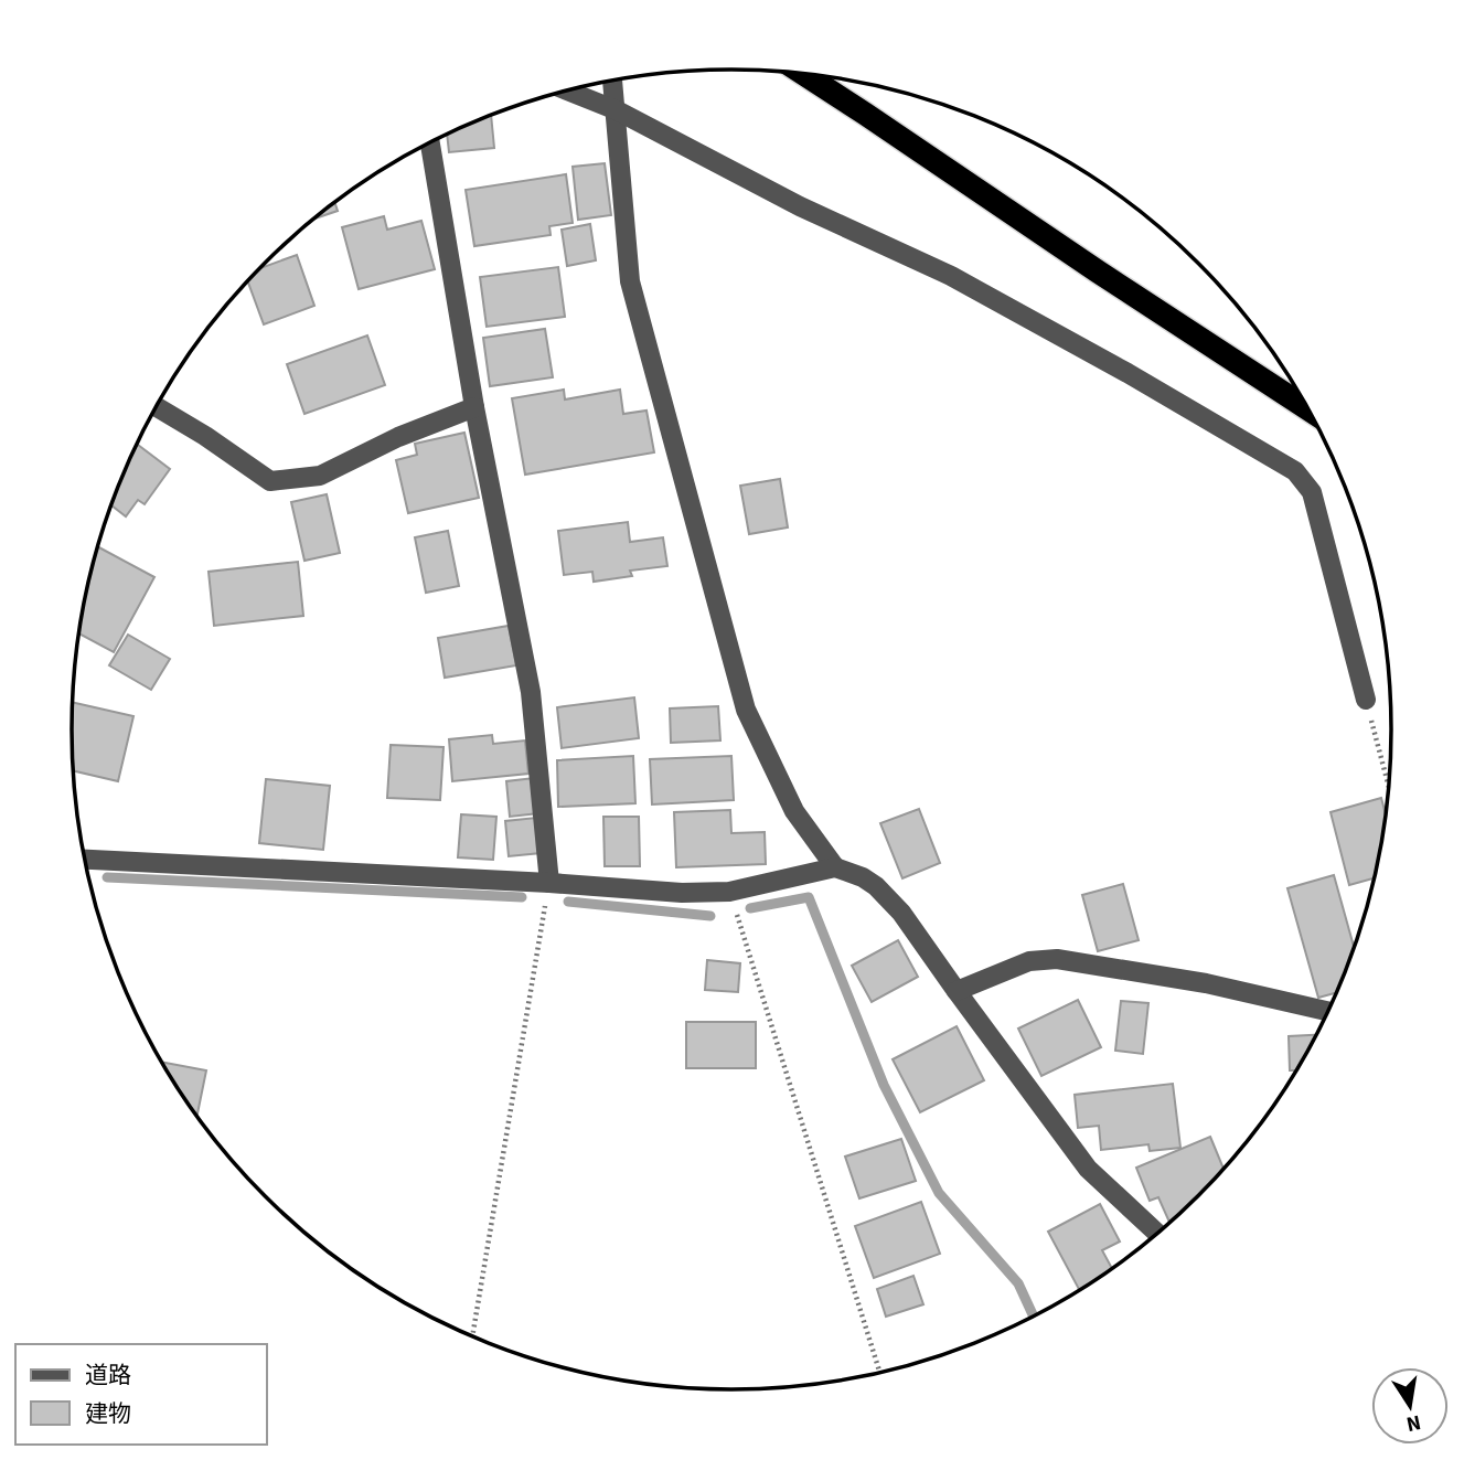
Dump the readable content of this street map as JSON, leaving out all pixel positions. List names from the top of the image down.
{
  "legend": ["道路", "建物"],
  "north": "bottom"
}
